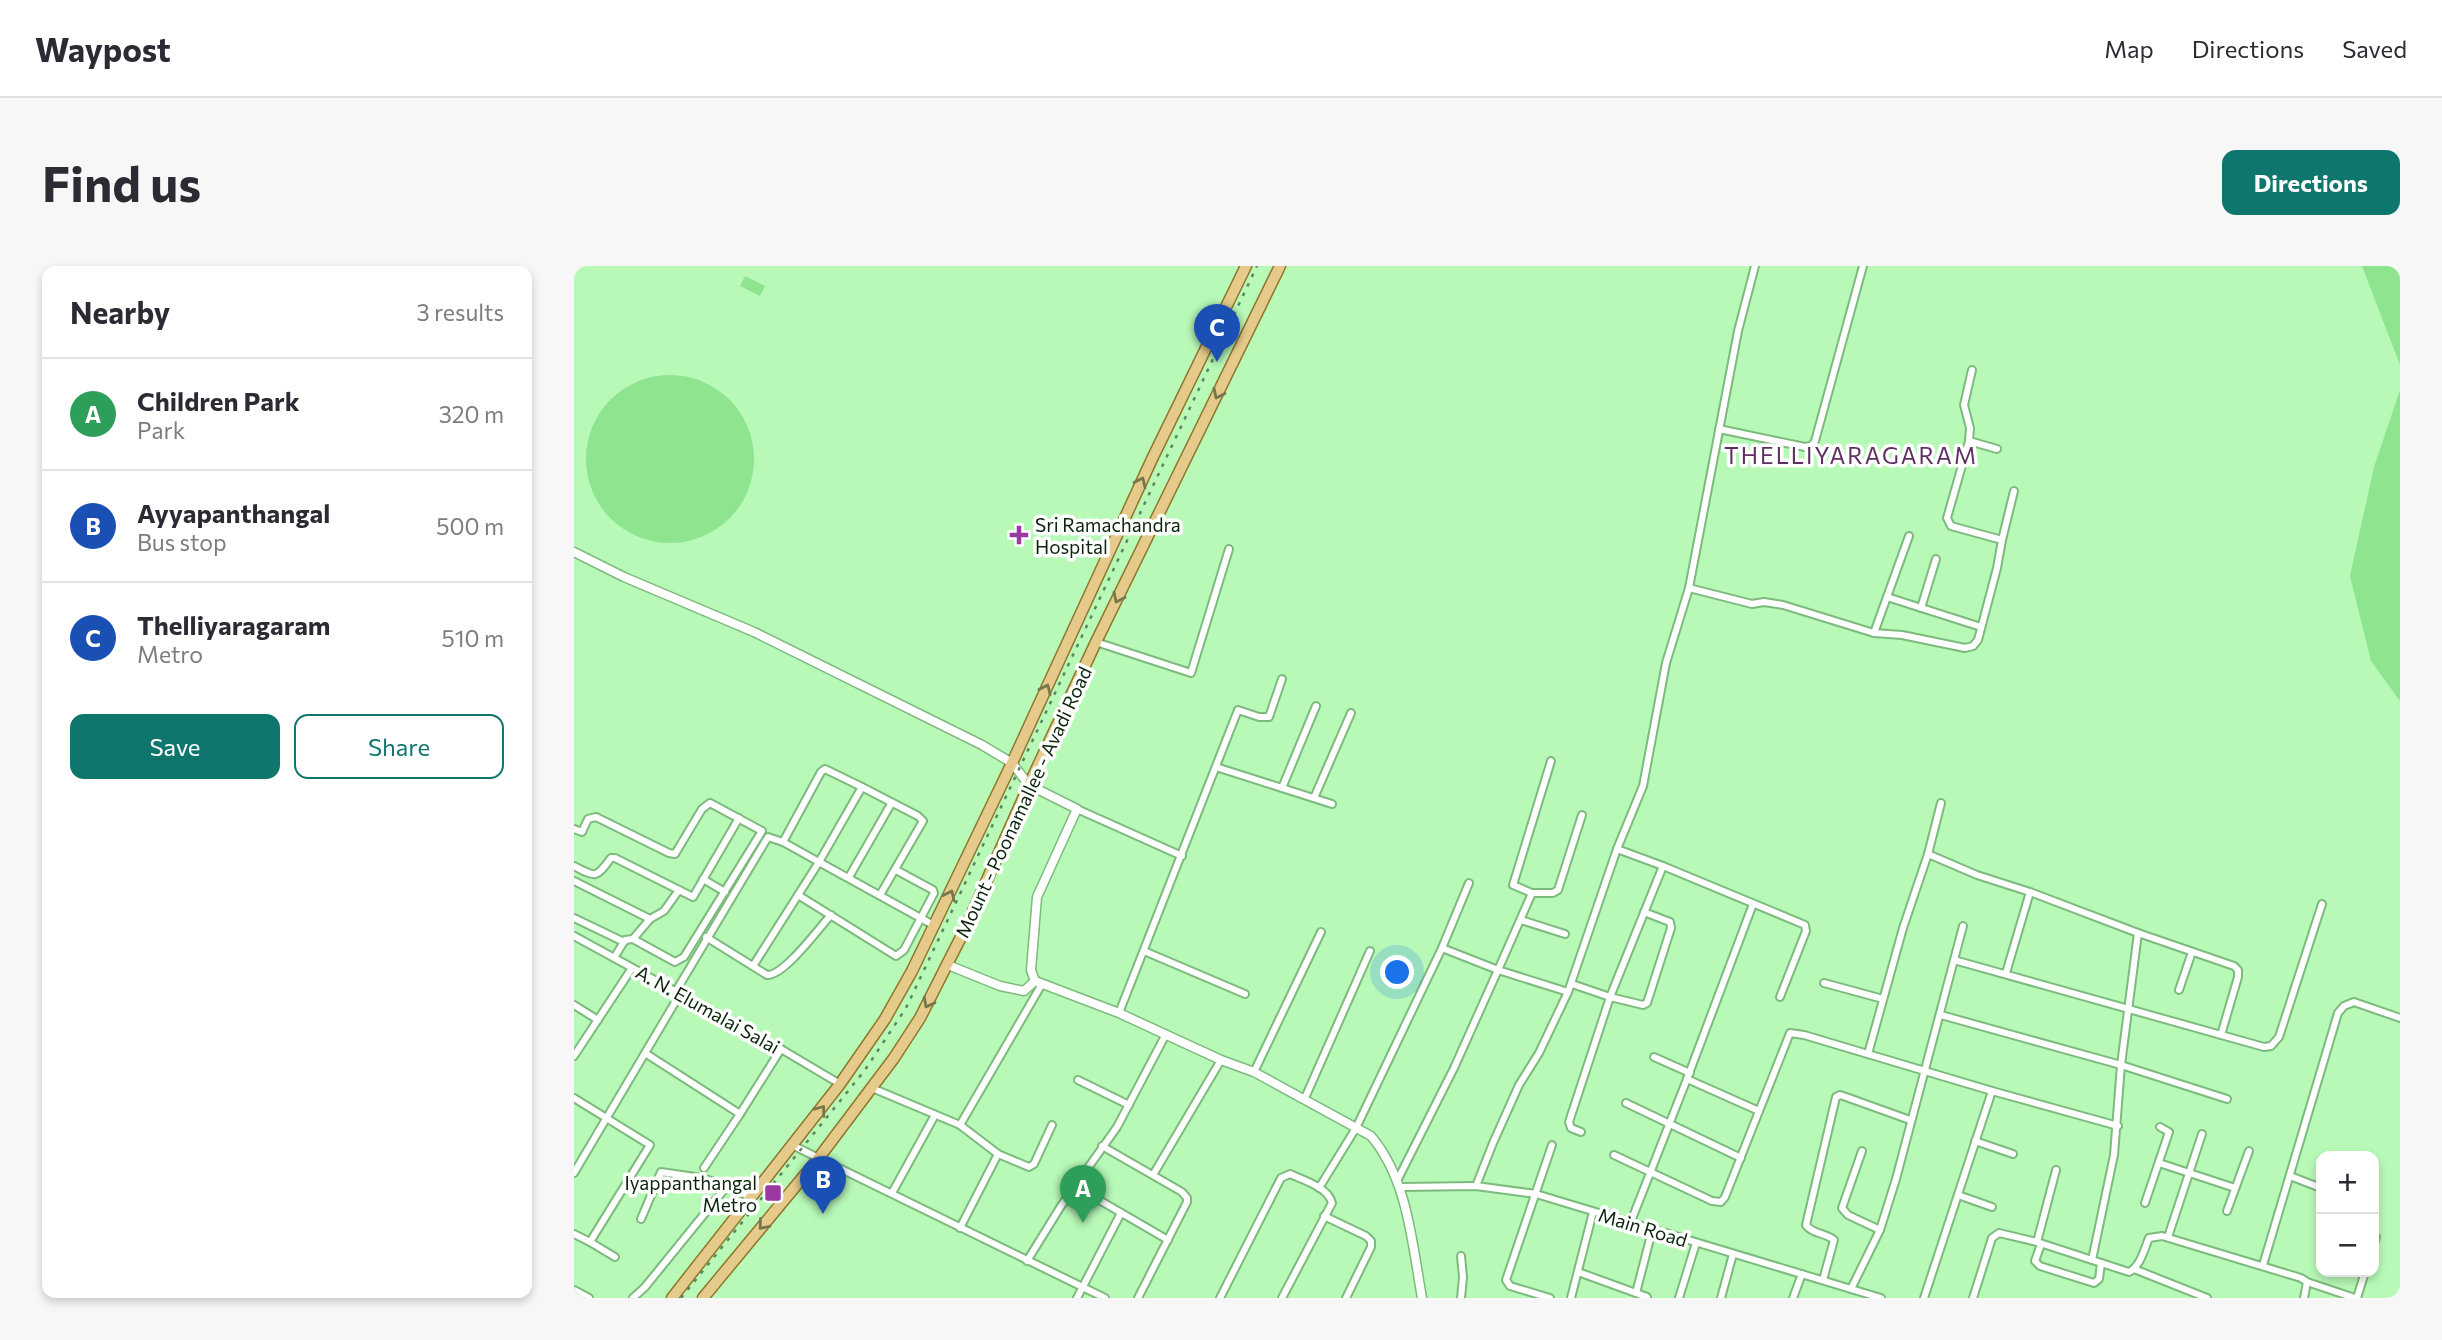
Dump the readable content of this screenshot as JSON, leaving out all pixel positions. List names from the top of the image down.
{
  "streets": {
    "main road": ["Mount - Poonamallee - Avadi Road"],
    "street": ["A. N. Elumalai Salai", "Main Road"]
  },
  "crossings": [
    ["Mount - Poonamallee - Avadi Road", "A. N. Elumalai Salai"]
  ],
  "districts": ["THELLIYARAGARAM"],
  "places": {
    "health": ["Sri Ramachandra Hospital"],
    "transit": ["Iyappanthangal Metro"]
  },
  "page": {
    "header": "Waypost",
    "nav": ["Map", "Directions", "Saved"],
    "buttons": [
      "Directions",
      ["Save", "Share"]
    ],
    "title": "Find us",
    "heading": ["Nearby", "3 results"],
    "pins": ["C", "B", "A"],
    "list": [
      {
        "mark": "A",
        "name": "Children Park",
        "note": "Park",
        "value": "320 m"
      },
      {
        "mark": "B",
        "name": "Ayyapanthangal",
        "note": "Bus stop",
        "value": "500 m"
      },
      {
        "mark": "C",
        "name": "Thelliyaragaram",
        "note": "Metro",
        "value": "510 m"
      }
    ],
    "map_buttons": ["+", "−"]
  }
}
